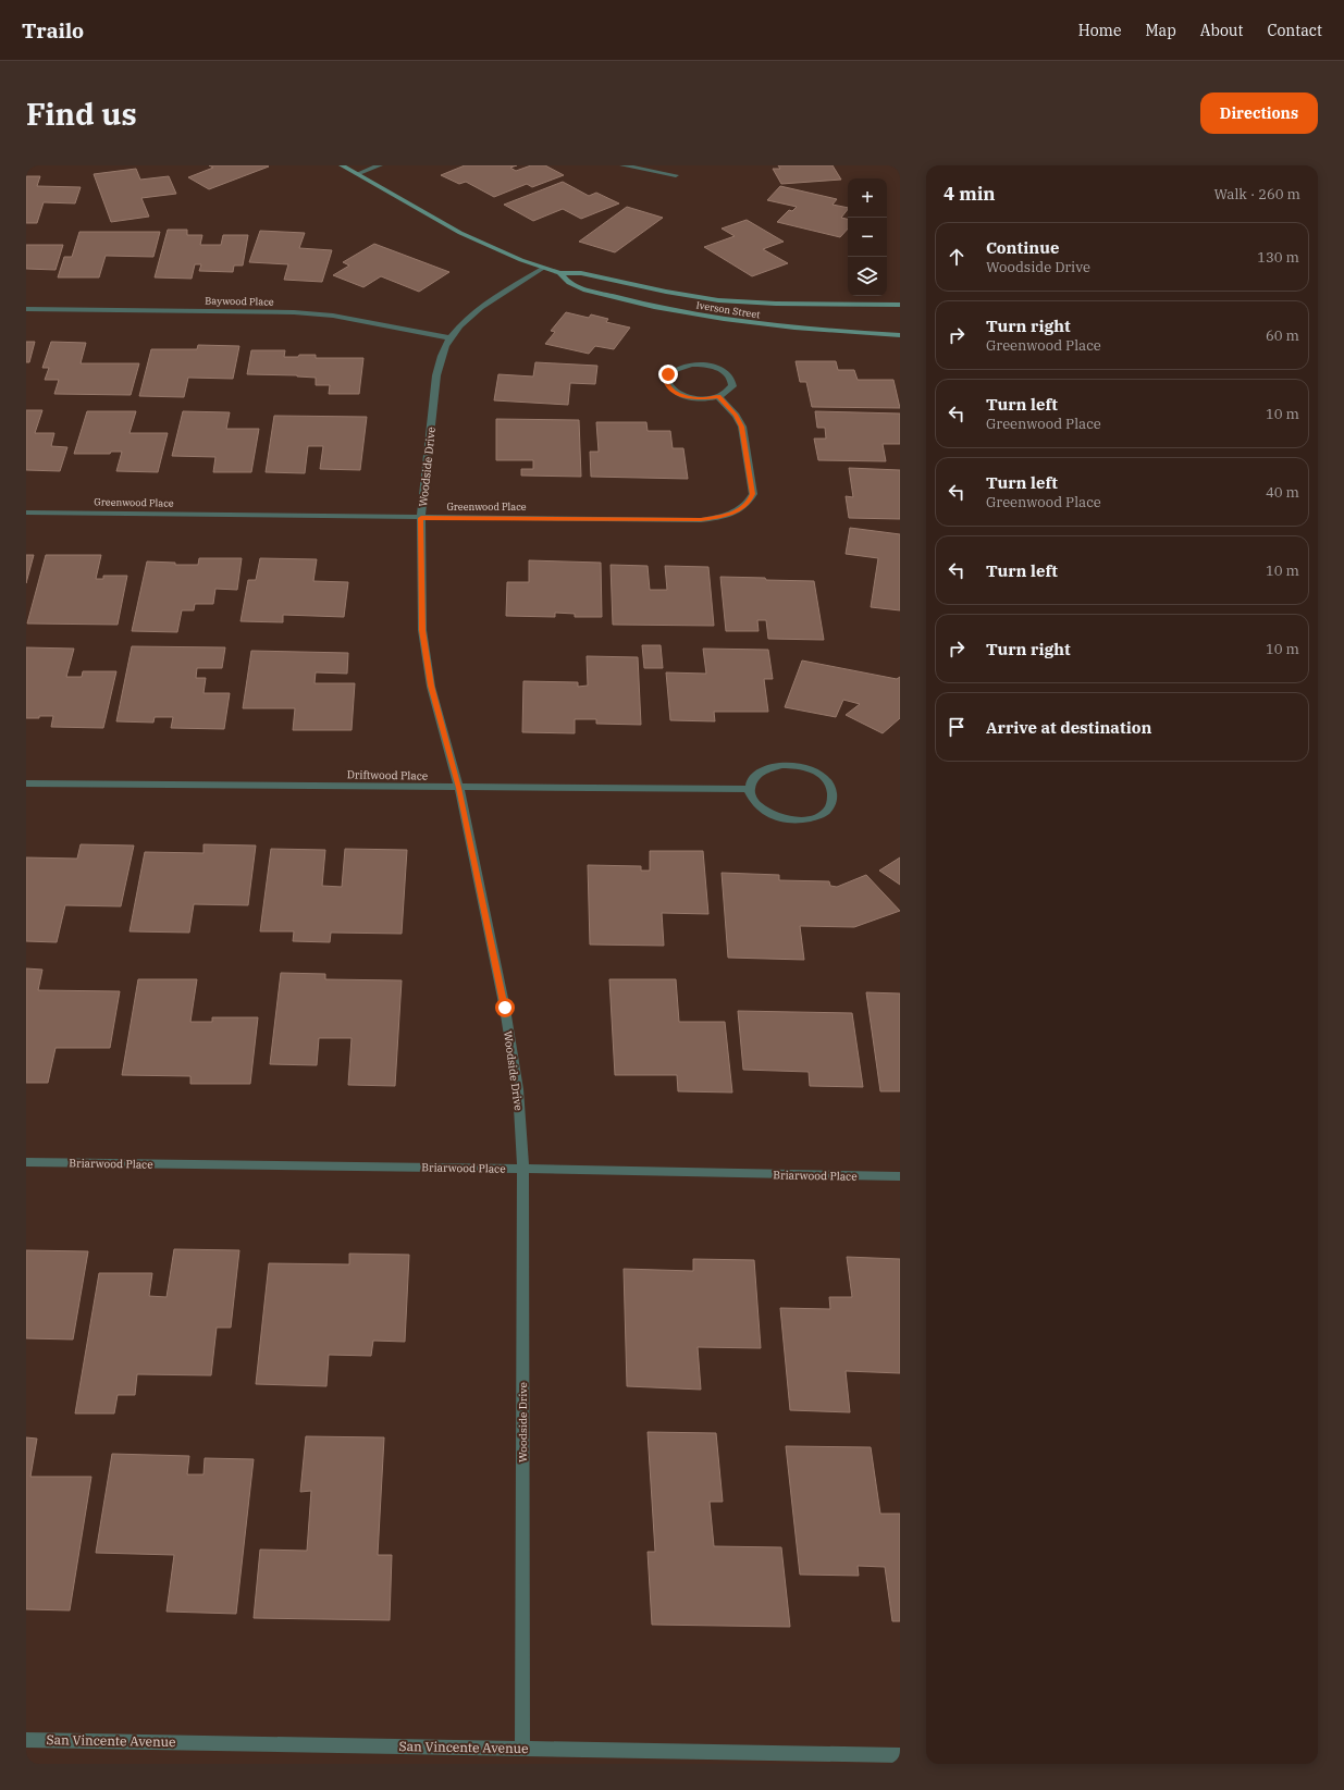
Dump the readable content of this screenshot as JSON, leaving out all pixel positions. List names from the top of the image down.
{
  "streets": {
    "street": [
      "Baywood Place",
      "Iverson Street",
      "Woodside Drive",
      "Greenwood Place",
      "Driftwood Place",
      "Briarwood Place",
      "San Vincente Avenue"
    ]
  },
  "crossings": [
    ["Baywood Place", "Woodside Drive"],
    ["Iverson Street", "Woodside Drive"],
    ["Woodside Drive", "Greenwood Place"],
    ["Woodside Drive", "Driftwood Place"],
    ["Woodside Drive", "Briarwood Place"],
    ["Woodside Drive", "San Vincente Avenue"]
  ],
  "page": {
    "header": "Trailo",
    "nav": [
      "Home",
      "Map",
      "About",
      "Contact"
    ],
    "buttons": "Directions",
    "title": "Find us",
    "heading": ["4 min", "Walk · 260 m"],
    "map_buttons": ["+", "−"],
    "list": [
      ["Continue", "Woodside Drive", "130 m"],
      ["Turn right", "Greenwood Place", "60 m"],
      ["Turn left", "Greenwood Place", "10 m"],
      ["Turn left", "Greenwood Place", "40 m"],
      ["Turn left", "10 m"],
      ["Turn right", "10 m"],
      "Arrive at destination"
    ]
  }
}
